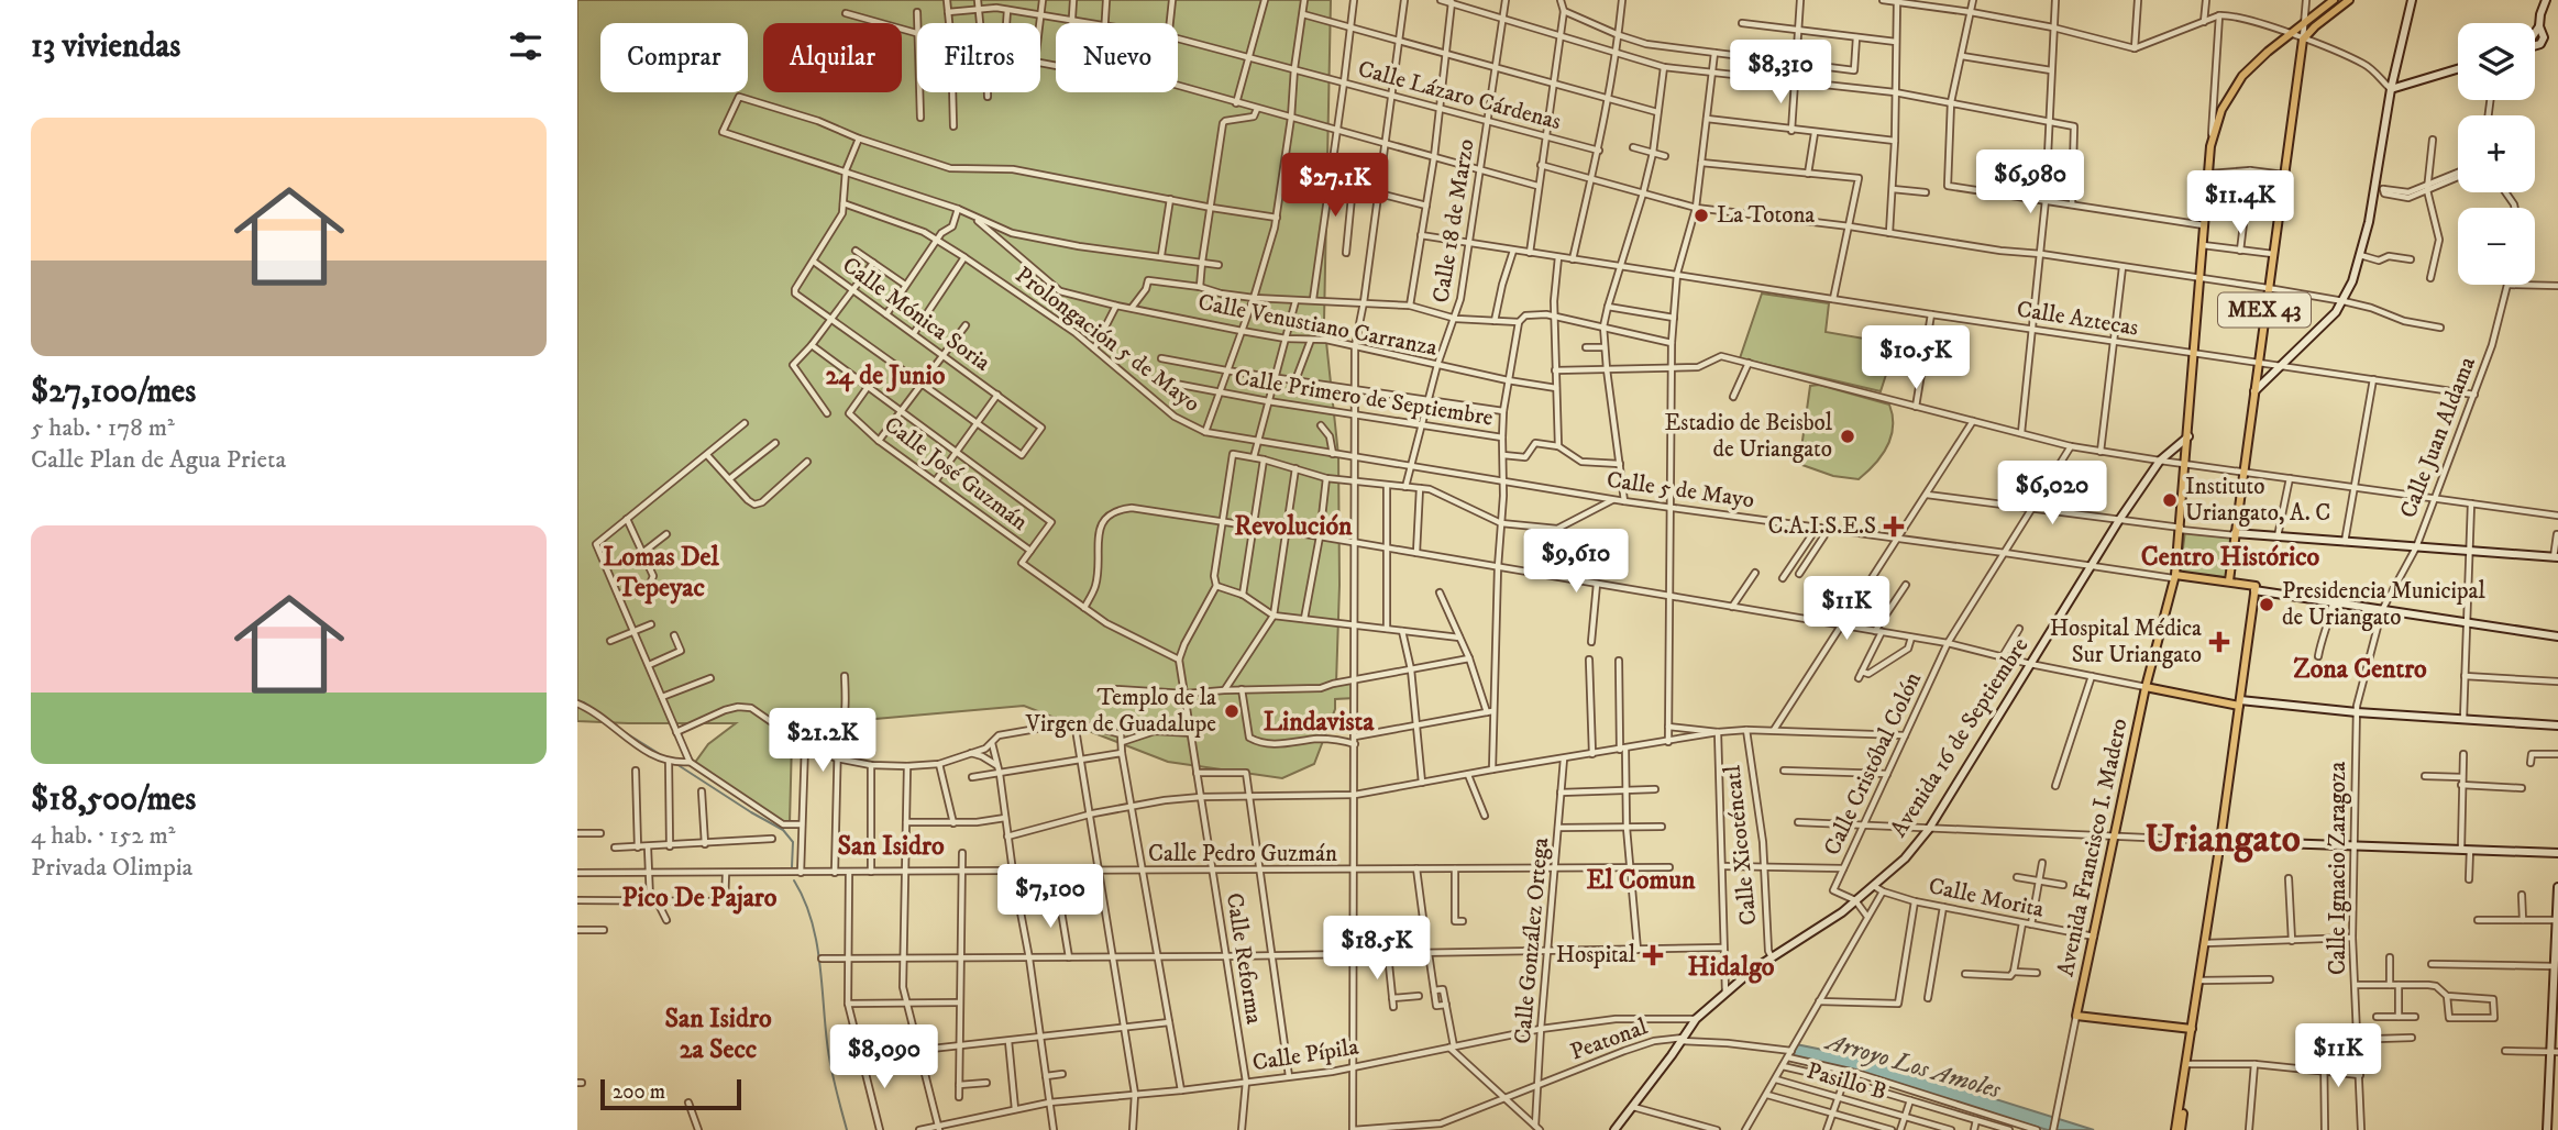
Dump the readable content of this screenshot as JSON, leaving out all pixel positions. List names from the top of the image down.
{
  "streets": {
    "main road": ["MEX 43", "Avenida Francisco I. Madero"],
    "street": [
      "Calle Lázaro Cárdenas",
      "Calle 18 de Marzo",
      "Calle Mónica Soria",
      "Calle Aztecas",
      "Calle Venustiano Carranza",
      "Prolongación 5 de Mayo",
      "Calle Primero de Septiembre",
      "Calle Juan Aldama",
      "Calle José Guzmán",
      "Calle 5 de Mayo",
      "Avenida 16 de Septiembre",
      "Calle Cristóbal Colón",
      "Calle Xicoténcatl",
      "Calle Pedro Guzmán",
      "Calle Ignacio Zaragoza",
      "Calle Morita",
      "Calle González Ortega",
      "Calle Reforma",
      "Peatonal",
      "Calle Pípila",
      "Pasillo B"
    ]
  },
  "crossings": [
    ["Calle Lázaro Cárdenas", "Calle 18 de Marzo"],
    ["Calle 18 de Marzo", "Calle Aztecas"],
    ["Calle 18 de Marzo", "Calle Venustiano Carranza"],
    ["Calle 18 de Marzo", "Prolongación 5 de Mayo"],
    ["Calle 18 de Marzo", "Calle Primero de Septiembre"],
    ["MEX 43", "Calle Aztecas"],
    ["MEX 43", "Calle 5 de Mayo"],
    ["MEX 43", "Avenida 16 de Septiembre"],
    ["MEX 43", "Avenida Francisco I. Madero"],
    ["Calle Aztecas", "Calle Juan Aldama"],
    ["Prolongación 5 de Mayo", "Calle 5 de Mayo"],
    ["Calle Juan Aldama", "Calle Ignacio Zaragoza"],
    ["Calle 5 de Mayo", "Avenida 16 de Septiembre"],
    ["Calle 5 de Mayo", "Calle Cristóbal Colón"],
    ["Calle 5 de Mayo", "Avenida Francisco I. Madero"],
    ["Avenida 16 de Septiembre", "Calle Cristóbal Colón"],
    ["Avenida 16 de Septiembre", "Calle Xicoténcatl"],
    ["Avenida 16 de Septiembre", "Calle Morita"],
    ["Avenida 16 de Septiembre", "Peatonal"],
    ["Avenida 16 de Septiembre", "Calle Pípila"],
    ["Avenida Francisco I. Madero", "Calle Morita"],
    ["Calle Pedro Guzmán", "Calle González Ortega"],
    ["Calle Pedro Guzmán", "Calle Reforma"],
    ["Calle González Ortega", "Peatonal"],
    ["Calle González Ortega", "Calle Pípila"],
    ["Calle Reforma", "Calle Pípila"]
  ],
  "districts": [
    "24 de Junio",
    "Revolución",
    "Lomas Del Tepeyac",
    "Centro Histórico",
    "Zona Centro",
    "Lindavista",
    "Uriangato",
    "San Isidro",
    "El Comun",
    "Pico De Pajaro",
    "Hidalgo",
    "San Isidro 2a Secc"
  ],
  "water": ["Arroyo Los Amoles"],
  "places": {
    "other": [
      "La Totona",
      "Estadio de Beisbol de Uriangato",
      "Instituto Uriangato, A. C",
      "Presidencia Municipal de Uriangato",
      "Templo de la Virgen de Guadalupe"
    ],
    "health": ["C.A.I.S.E.S", "Hospital Médica Sur Uriangato", "Hospital"]
  },
  "scale_bar": "200 m",
  "page": {
    "heading": "13 viviendas",
    "map_buttons": ["+", "−"],
    "chip": [
      "Comprar",
      "Alquilar",
      "Filtros",
      "Nuevo"
    ],
    "price": [
      "$8,310",
      "$6,980",
      "$27.1K",
      "$11.4K",
      "$10.5K",
      "$6,020",
      "$9,610",
      "$11K",
      "$21.2K",
      "$7,100",
      "$18.5K",
      "$11K",
      "$8,090"
    ],
    "list": [
      {
        "name": "$27,100/mes",
        "note": "5 hab. · 178 m² · Calle Plan de Agua Prieta"
      },
      {
        "name": "$18,500/mes",
        "note": "4 hab. · 152 m² · Privada Olimpia"
      }
    ],
    "scale": "200 m"
  }
}
